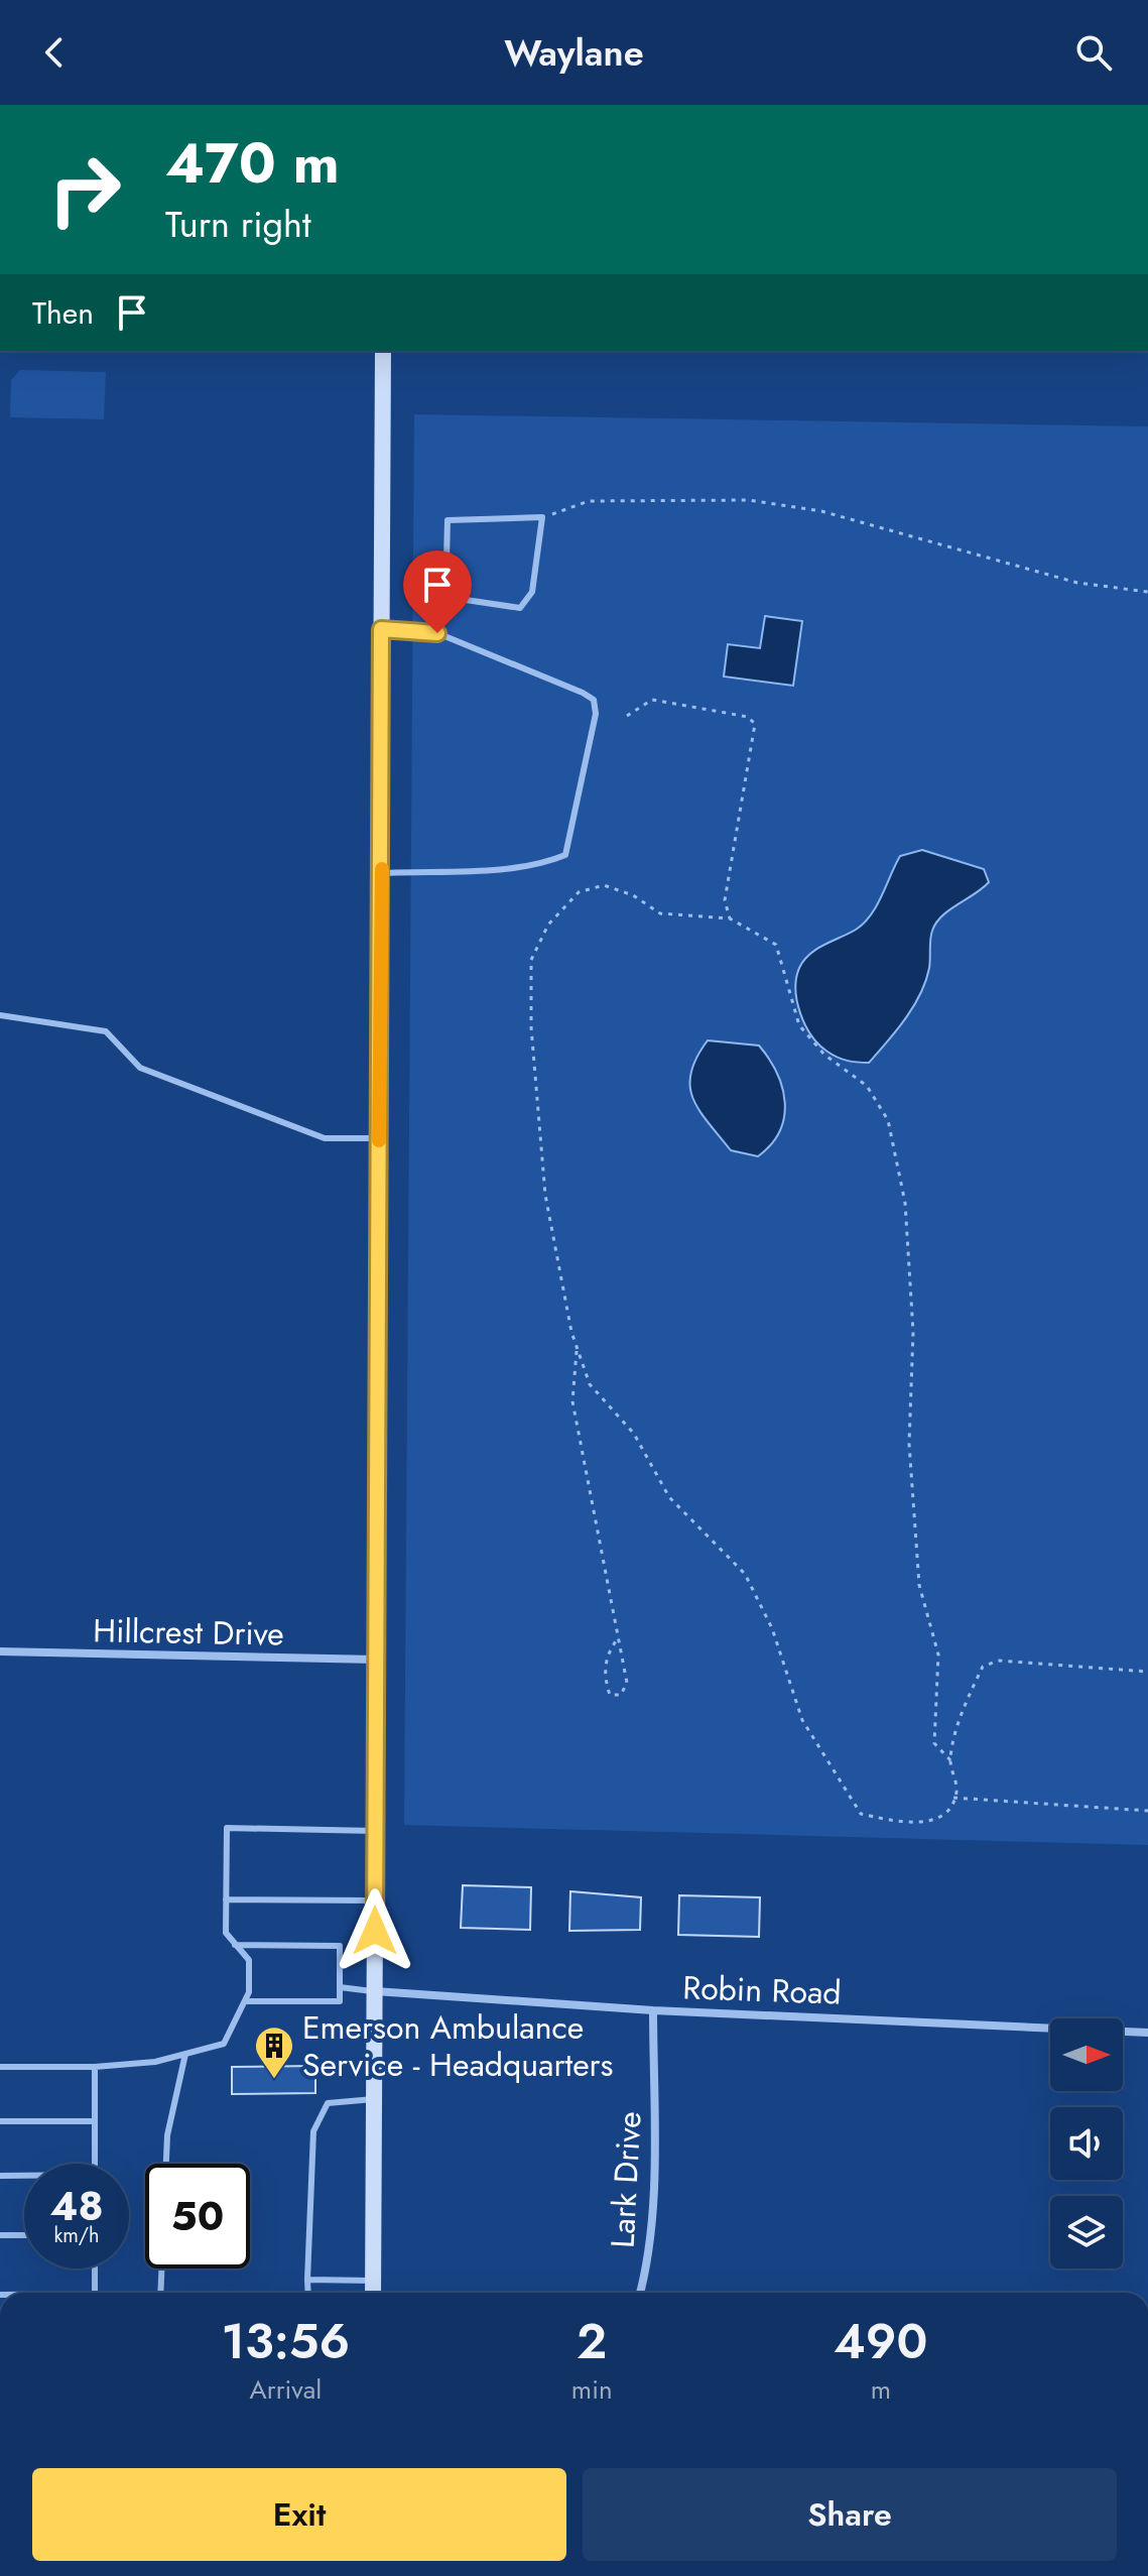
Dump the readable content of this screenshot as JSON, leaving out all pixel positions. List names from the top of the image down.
{
  "streets": {
    "street": ["Hillcrest Drive", "Robin Road", "Lark Drive"]
  },
  "crossings": [
    ["Robin Road", "Lark Drive"]
  ],
  "places": {
    "building": ["Emerson Ambulance Service - Headquarters"]
  },
  "north": "right",
  "page": {
    "header": "Waylane",
    "turn": ["470 m", "Turn right"],
    "then": "Then",
    "speed": "48 km/h",
    "limit": "50",
    "eta": [
      "13:56",
      "Arrival",
      "2",
      "min",
      "490",
      "m"
    ],
    "buttons": ["Exit", "Share"]
  }
}
